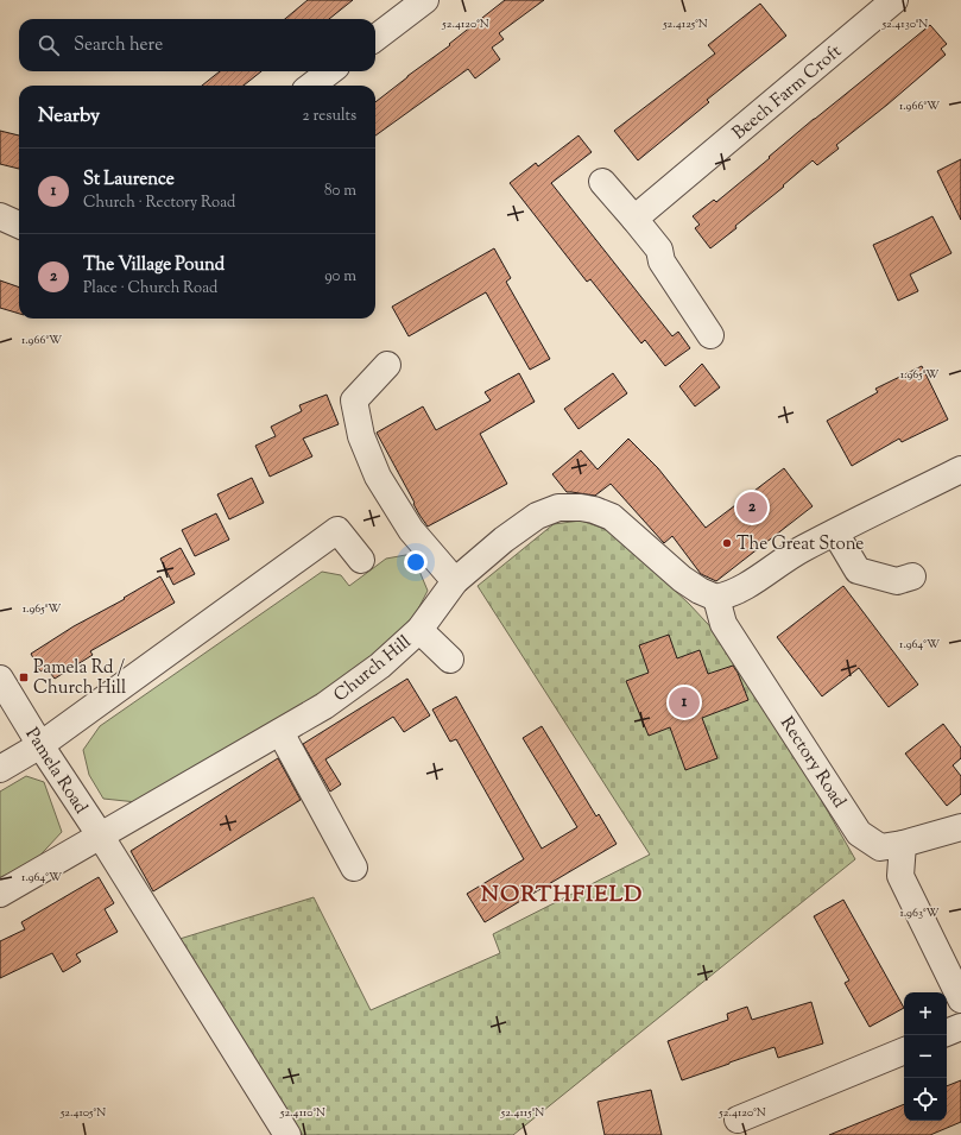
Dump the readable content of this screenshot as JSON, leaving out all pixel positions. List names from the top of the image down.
{
  "streets": {
    "street": [
      "Beech Farm Croft",
      "Church Hill",
      "Rectory Road",
      "Pamela Road"
    ]
  },
  "crossings": [
    ["Church Hill", "Rectory Road"],
    ["Church Hill", "Pamela Road"]
  ],
  "districts": ["NORTHFIELD"],
  "places": {
    "other": ["The Great Stone"],
    "transit": ["Pamela Rd / Church Hill"]
  },
  "page": {
    "search": "Search here",
    "heading": ["Nearby", "2 results"],
    "list": [
      {
        "mark": "1",
        "name": "St Laurence",
        "note": "Church · Rectory Road",
        "value": "80 m"
      },
      {
        "mark": "2",
        "name": "The Village Pound",
        "note": "Place · Church Road",
        "value": "90 m"
      }
    ],
    "pins": ["2", "1"],
    "map_buttons": ["+", "−"]
  },
  "coordinates": [
    "52.4120°N",
    "52.4125°N",
    "52.4130°N",
    "1.966°W",
    "1.965°W",
    "1.964°W",
    "1.963°W",
    "52.4105°N",
    "52.4110°N",
    "52.4115°N"
  ]
}
